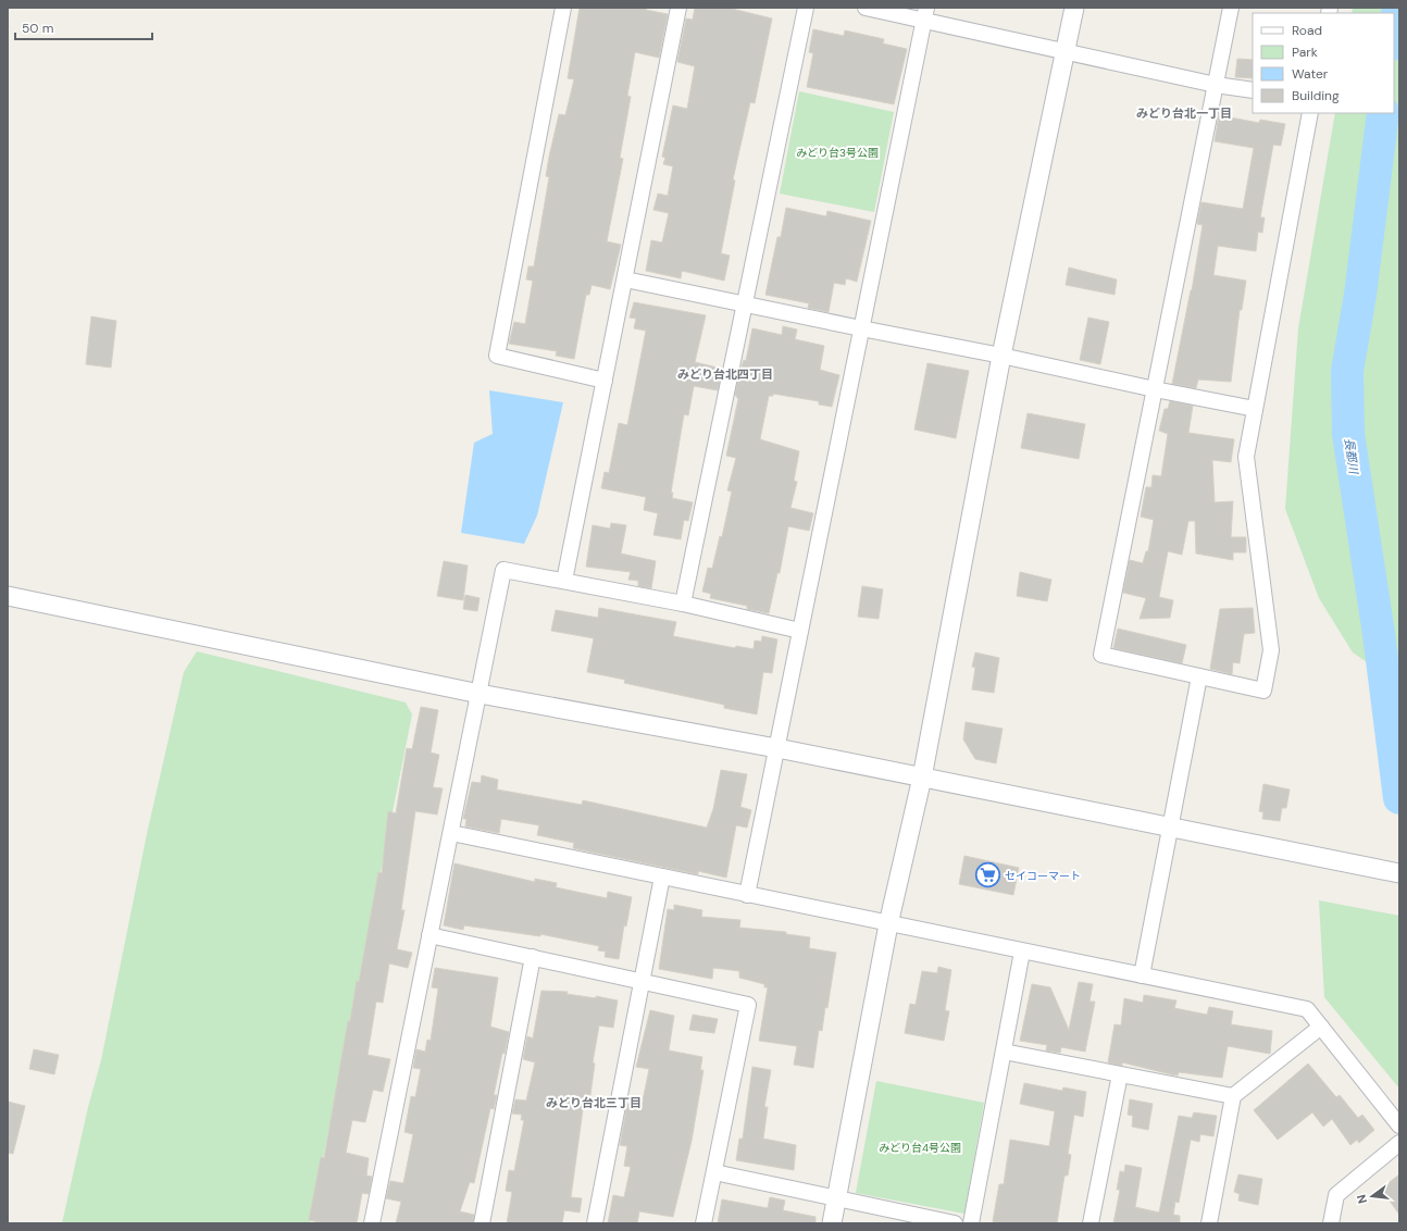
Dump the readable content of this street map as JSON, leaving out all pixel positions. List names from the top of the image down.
{
  "districts": ["みどり台北一丁目", "みどり台北四丁目", "みどり台北三丁目"],
  "water": ["長都川"],
  "parks": ["みどり台3号公園", "みどり台4号公園"],
  "places": {
    "supermarket": ["セイコーマート"]
  },
  "legend": [
    "Road",
    "Park",
    "Water",
    "Building"
  ],
  "scale_bar": "50 m",
  "north": "left"
}
